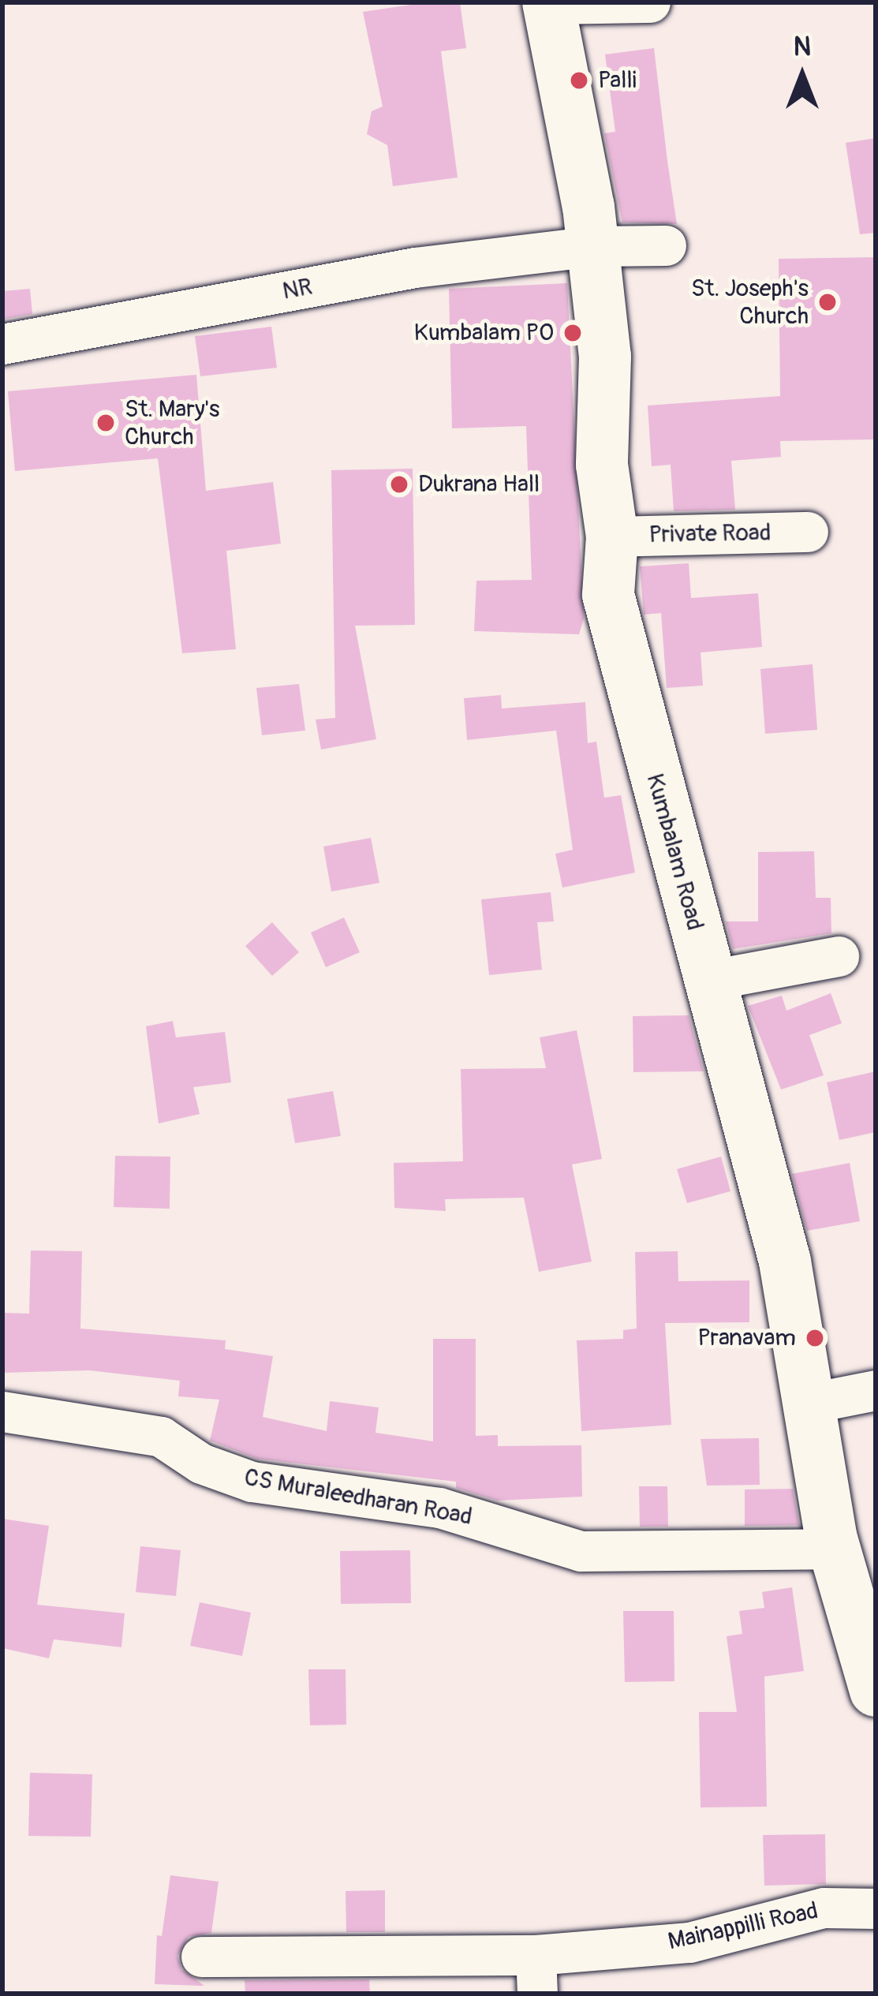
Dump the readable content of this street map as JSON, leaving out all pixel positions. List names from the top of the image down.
{
  "streets": {
    "main road": ["Kumbalam Road"],
    "street": [
      "NR",
      "Private Road",
      "CS Muraleedharan Road",
      "Mainappilli Road"
    ]
  },
  "crossings": [
    ["NR", "Kumbalam Road"],
    ["Private Road", "Kumbalam Road"],
    ["Kumbalam Road", "CS Muraleedharan Road"]
  ],
  "places": [
    "Palli",
    "St. Joseph's Church",
    "Kumbalam PO",
    "St. Mary's Church",
    "Dukrana Hall",
    "Pranavam"
  ],
  "north": "top"
}
